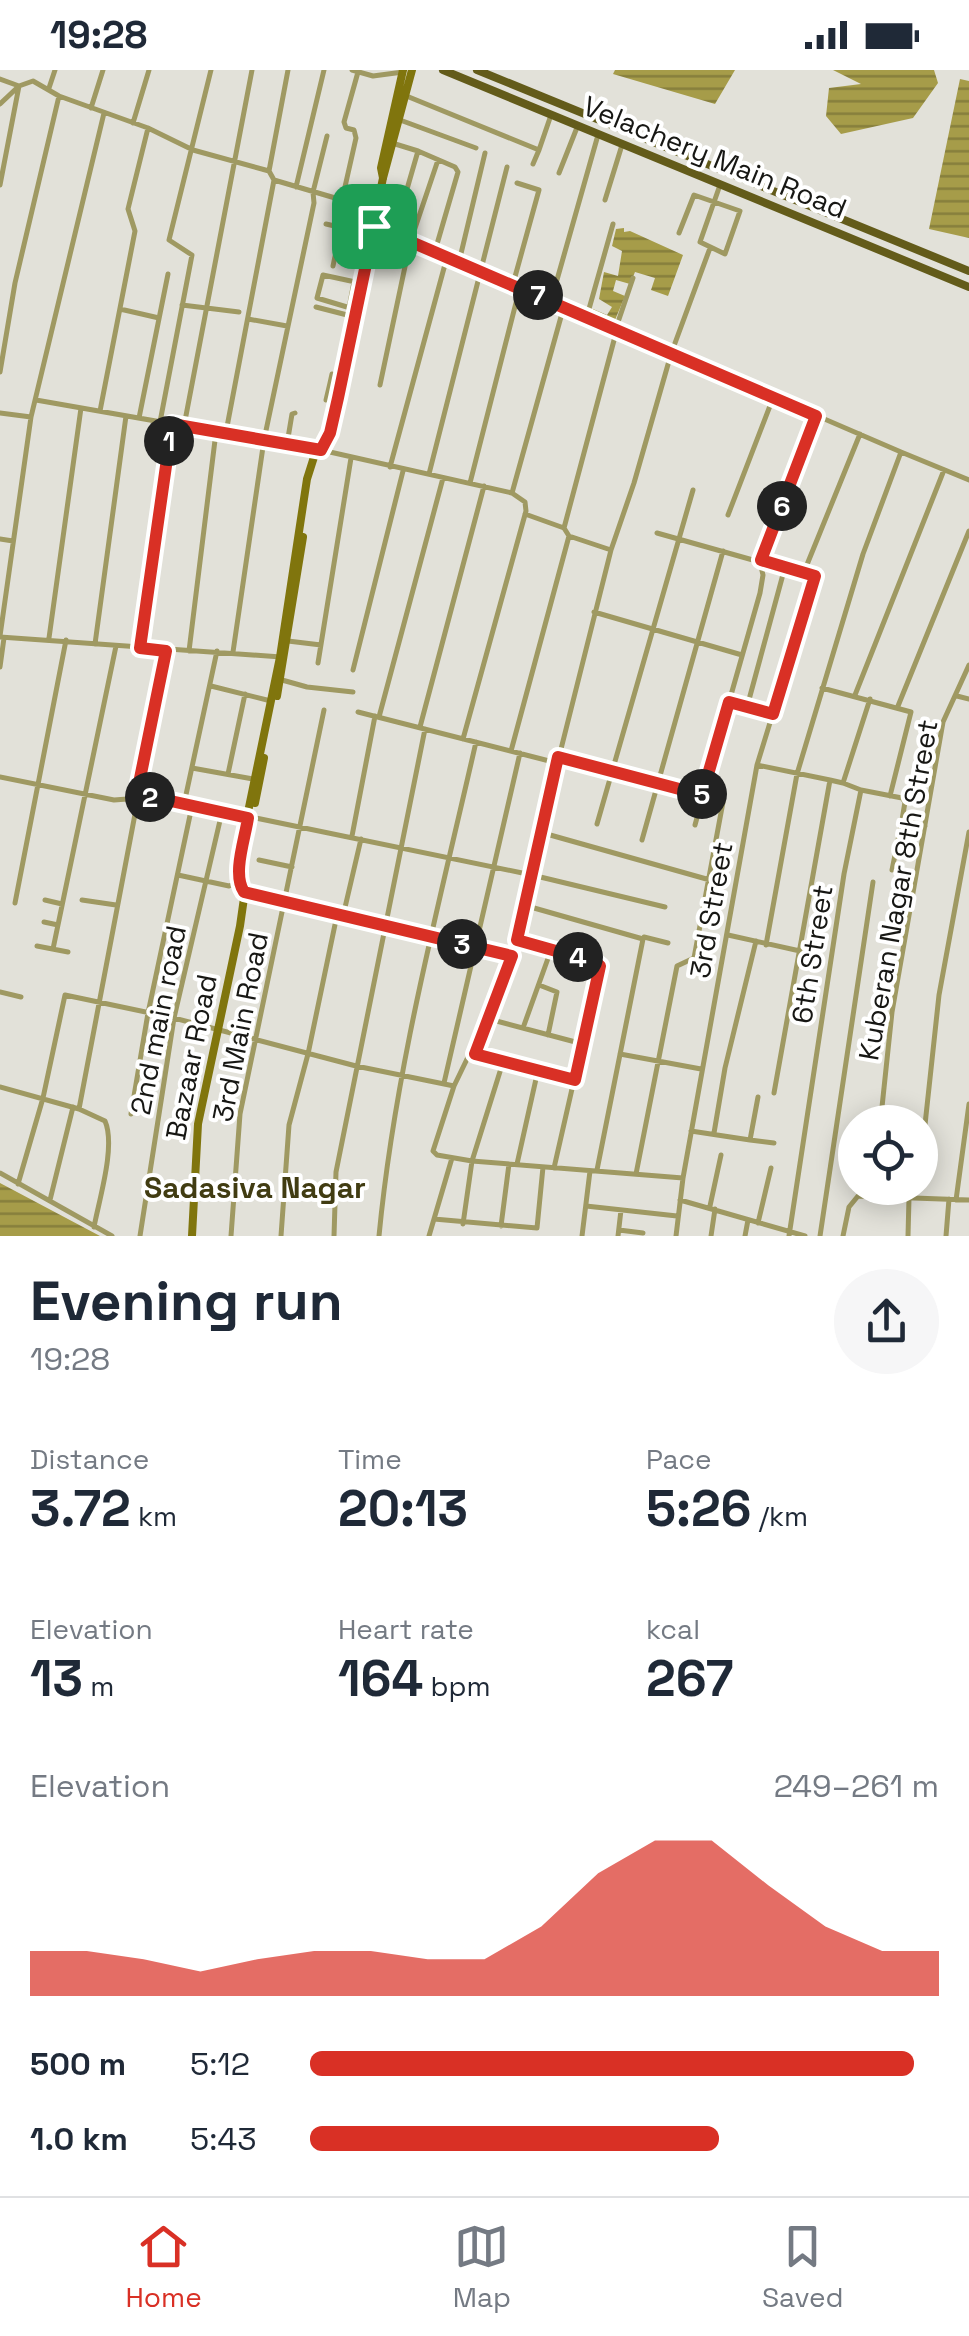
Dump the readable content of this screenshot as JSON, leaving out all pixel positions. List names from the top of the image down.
{
  "streets": {
    "main road": ["Velachery Main Road", "Bazaar Road"],
    "street": [
      "Kuberan Nagar 8th Street",
      "3rd Street",
      "6th Street",
      "2nd main road",
      "3rd Main Road"
    ]
  },
  "districts": ["Sadasiva Nagar"],
  "page": {
    "status": "19:28",
    "pins": [
      "7",
      "1",
      "6",
      "5",
      "2",
      "3",
      "4"
    ],
    "heading": ["Evening run", "19:28"],
    "stats": [
      ["Distance", "3.72 km"],
      ["Time", "20:13"],
      ["Pace", "5:26 /km"],
      ["Elevation", "13 m"],
      ["Heart rate", "164 bpm"],
      ["kcal", "267"]
    ],
    "chart": ["Elevation", "249–261 m"],
    "list": [
      {
        "name": "500 m",
        "note": "5:12"
      },
      {
        "name": "1.0 km",
        "note": "5:43"
      }
    ],
    "tabs": ["Home", "Map", "Saved"]
  }
}
